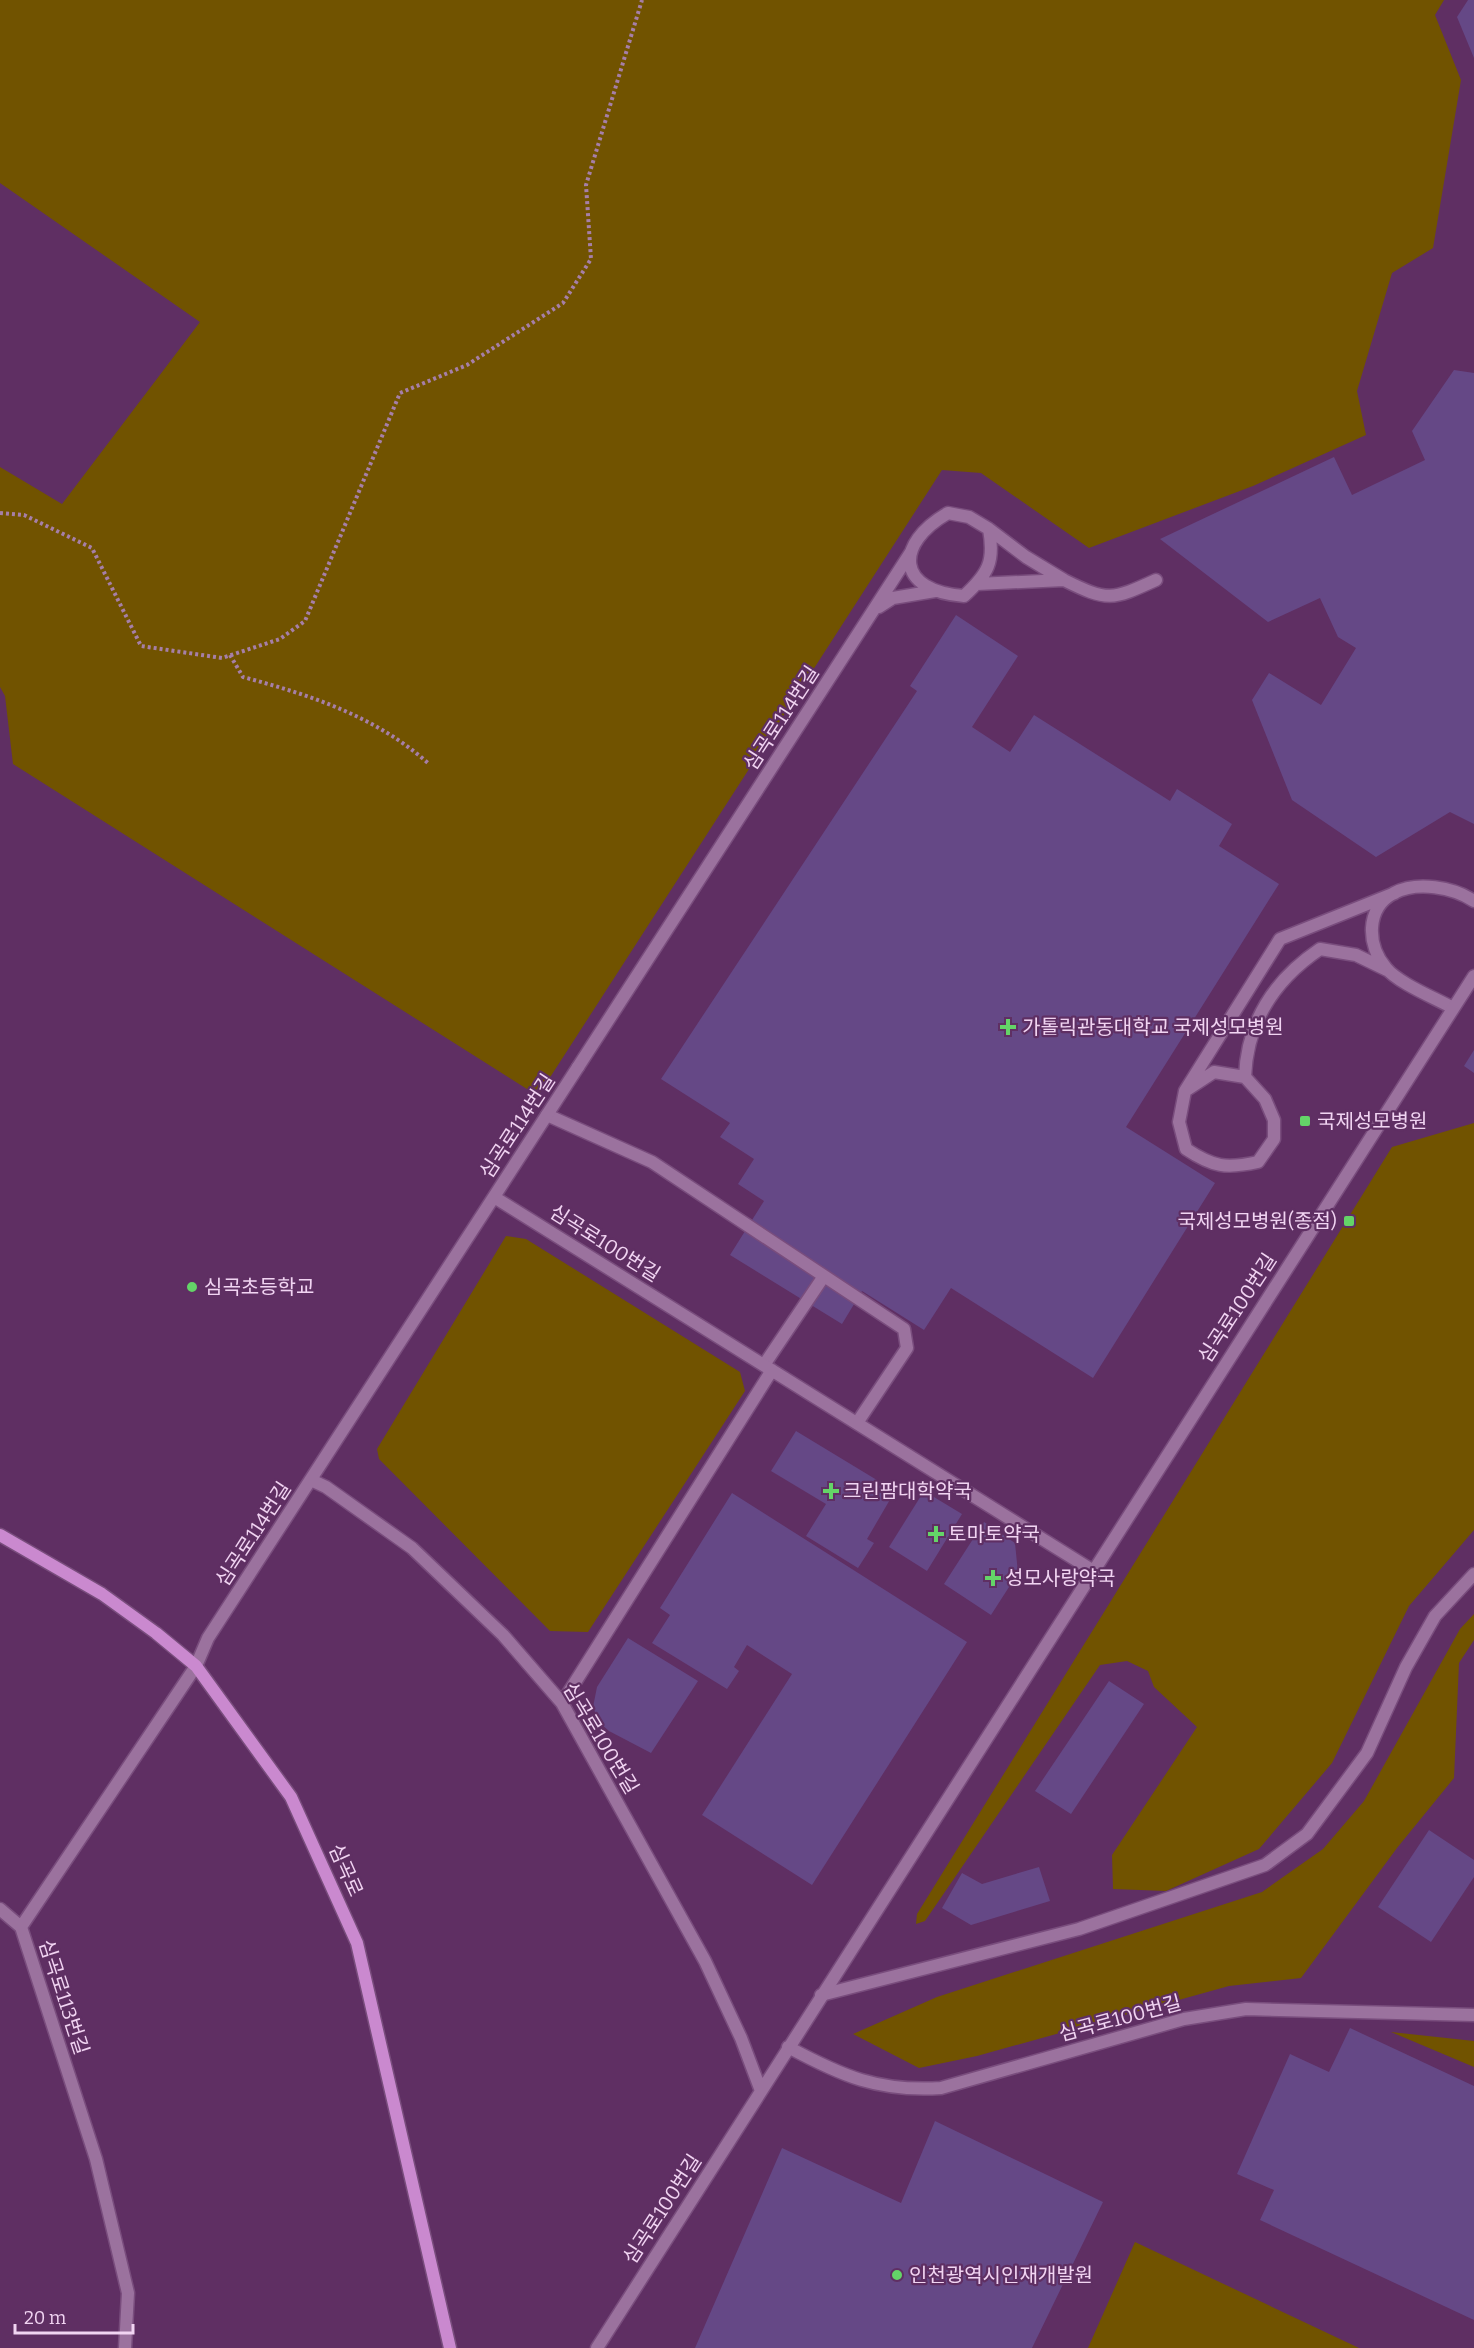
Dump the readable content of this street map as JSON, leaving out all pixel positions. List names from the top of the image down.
{
  "streets": {
    "street": [
      "심곡로114번길",
      "심곡로100번길",
      "심곡로",
      "심곡로113번길"
    ]
  },
  "crossings": [
    ["심곡로114번길", "심곡로100번길"],
    ["심곡로114번길", "심곡로"],
    ["심곡로114번길", "심곡로113번길"],
    ["심곡로", "심곡로113번길"]
  ],
  "places": {
    "health": [
      "가톨릭관동대학교 국제성모병원",
      "크린팜대학약국",
      "토마토약국",
      "성모사랑약국"
    ],
    "transit": ["국제성모병원", "국제성모병원(종점)"],
    "other": ["심곡초등학교", "인천광역시인재개발원"]
  },
  "scale_bar": "20 m"
}
